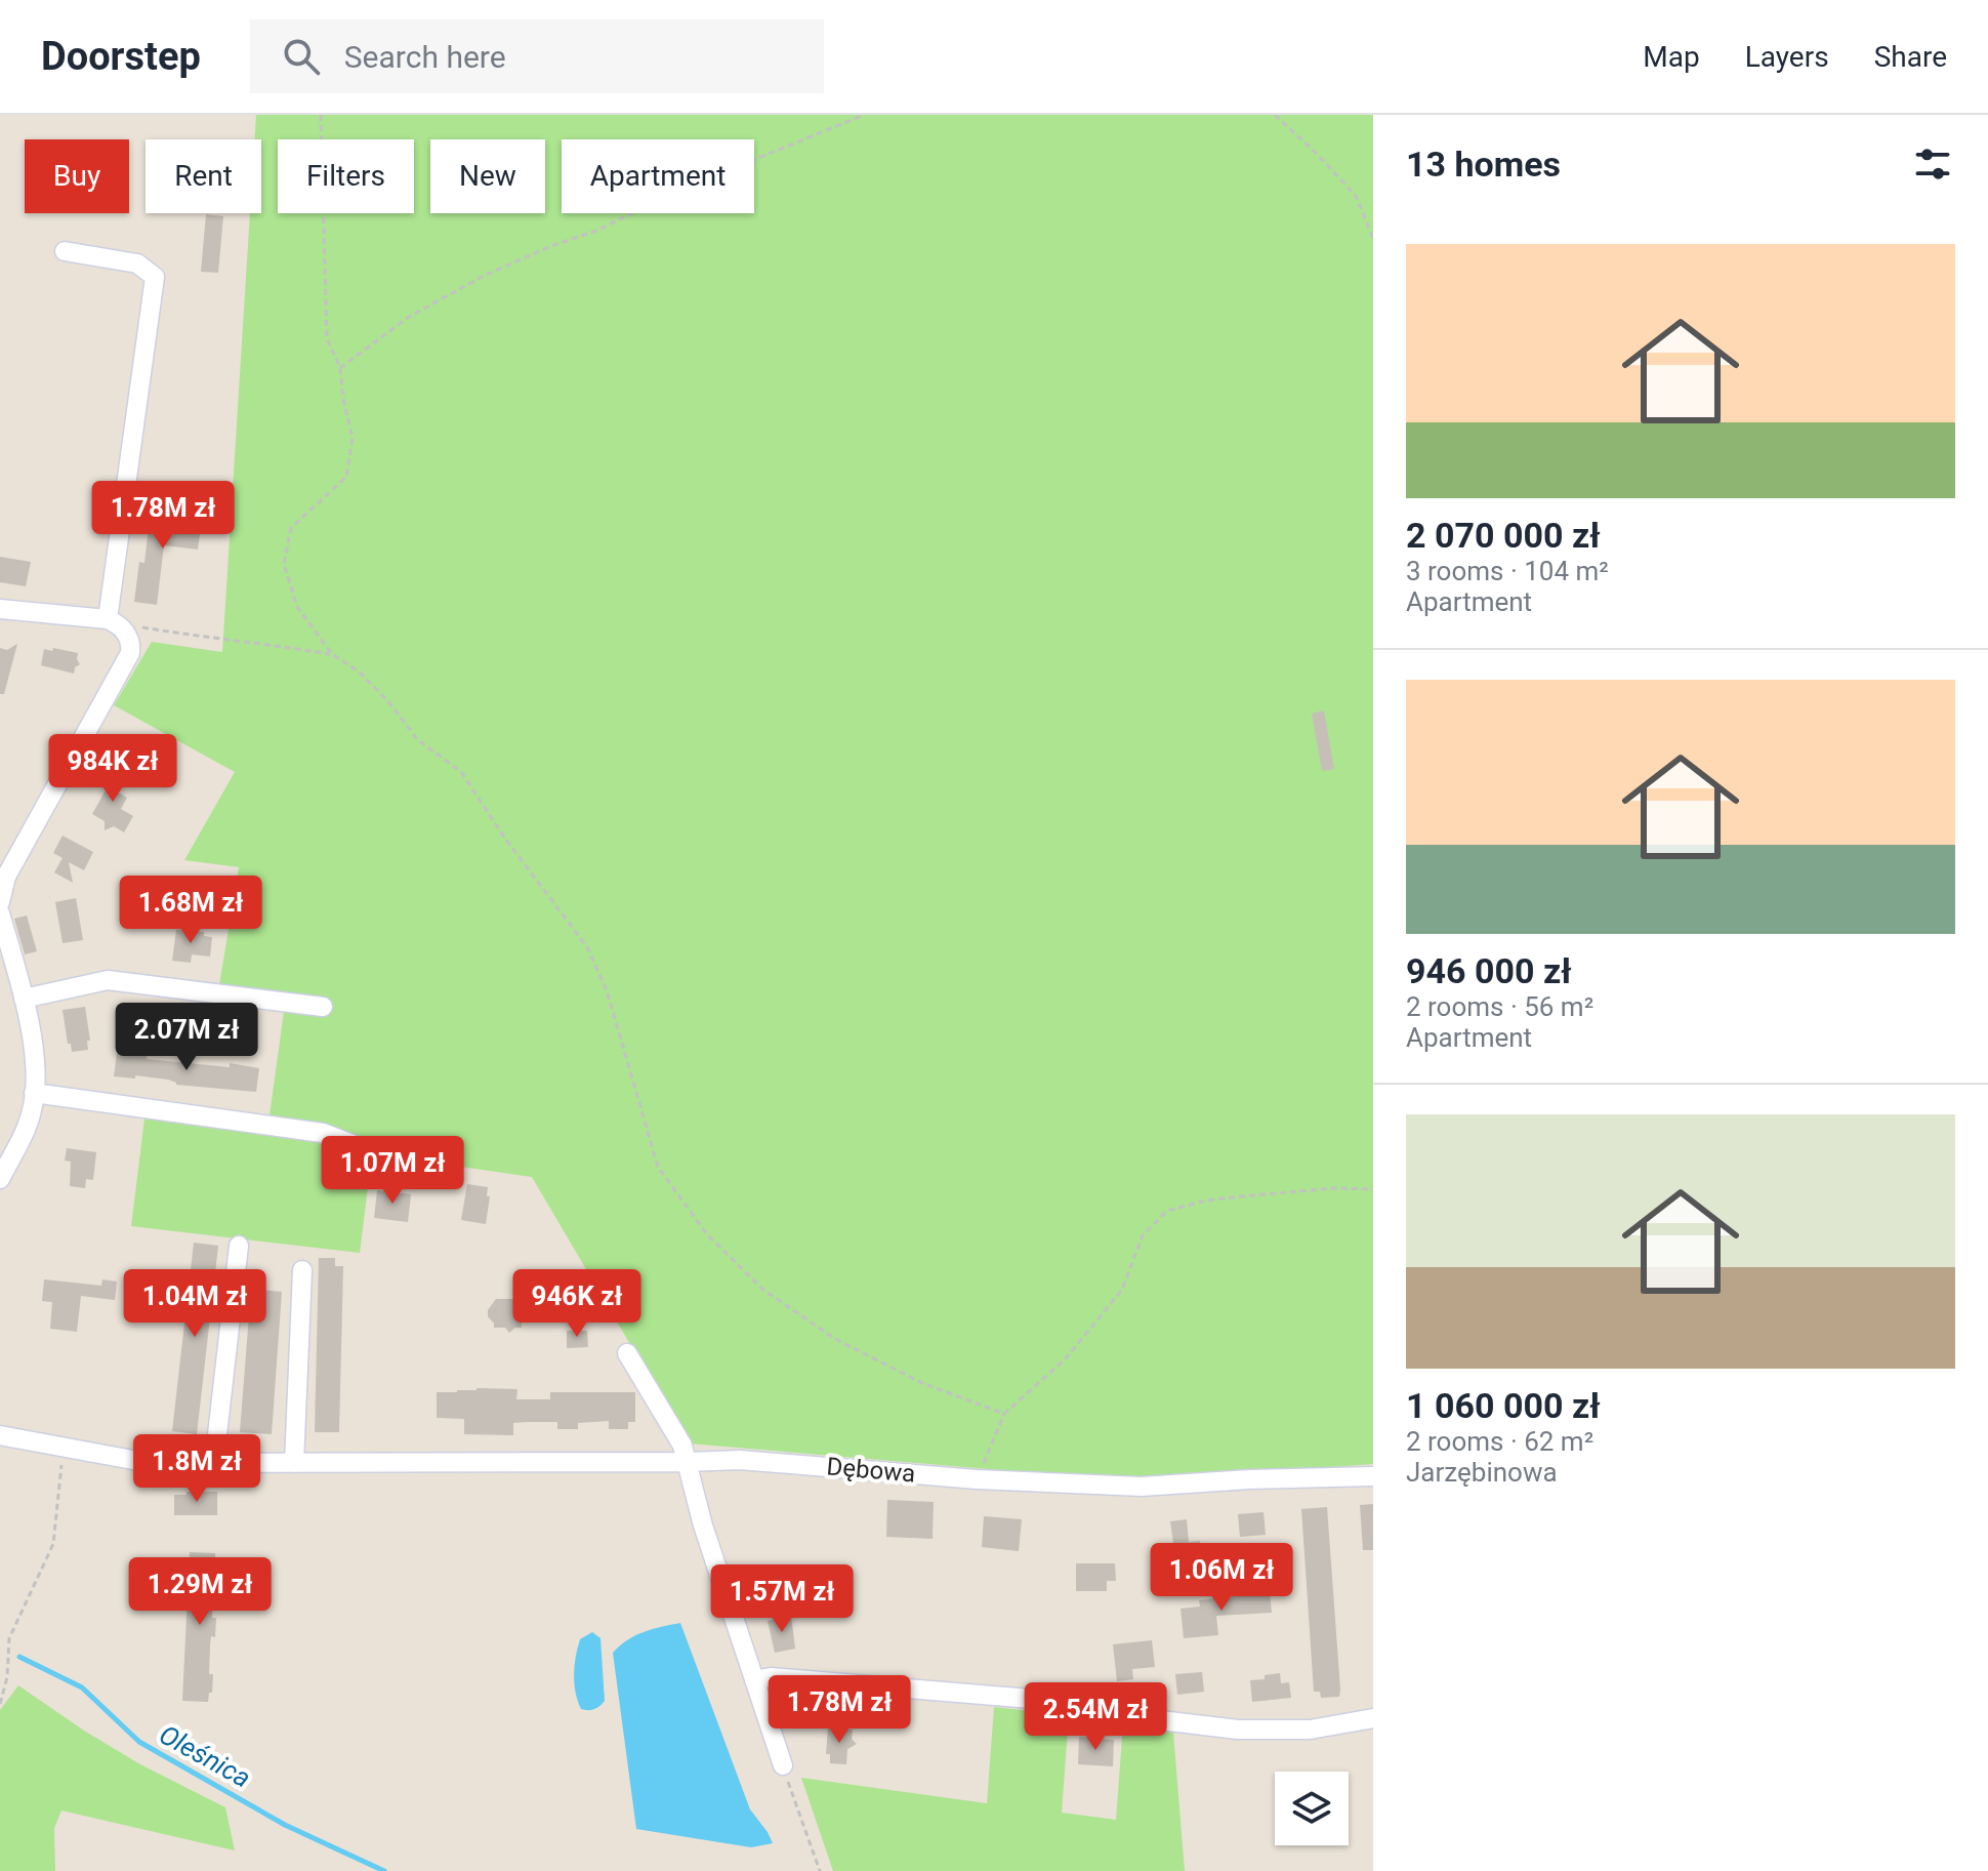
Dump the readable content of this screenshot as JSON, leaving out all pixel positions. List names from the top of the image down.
{
  "streets": {
    "street": ["Dębowa"]
  },
  "water": ["Oleśnica"],
  "page": {
    "header": "Doorstep",
    "search": "Search here",
    "nav": ["Map", "Layers", "Share"],
    "heading": "13 homes",
    "chip": [
      "Buy",
      "Rent",
      "Filters",
      "New",
      "Apartment"
    ],
    "list": [
      {
        "name": "2 070 000 zł",
        "note": "3 rooms · 104 m² · Apartment"
      },
      {
        "name": "946 000 zł",
        "note": "2 rooms · 56 m² · Apartment"
      },
      {
        "name": "1 060 000 zł",
        "note": "2 rooms · 62 m² · Jarzębinowa"
      }
    ],
    "price": [
      "1.78M zł",
      "984K zł",
      "1.68M zł",
      "2.07M zł",
      "1.07M zł",
      "1.04M zł",
      "946K zł",
      "1.8M zł",
      "1.06M zł",
      "1.29M zł",
      "1.57M zł",
      "1.78M zł",
      "2.54M zł"
    ]
  }
}
